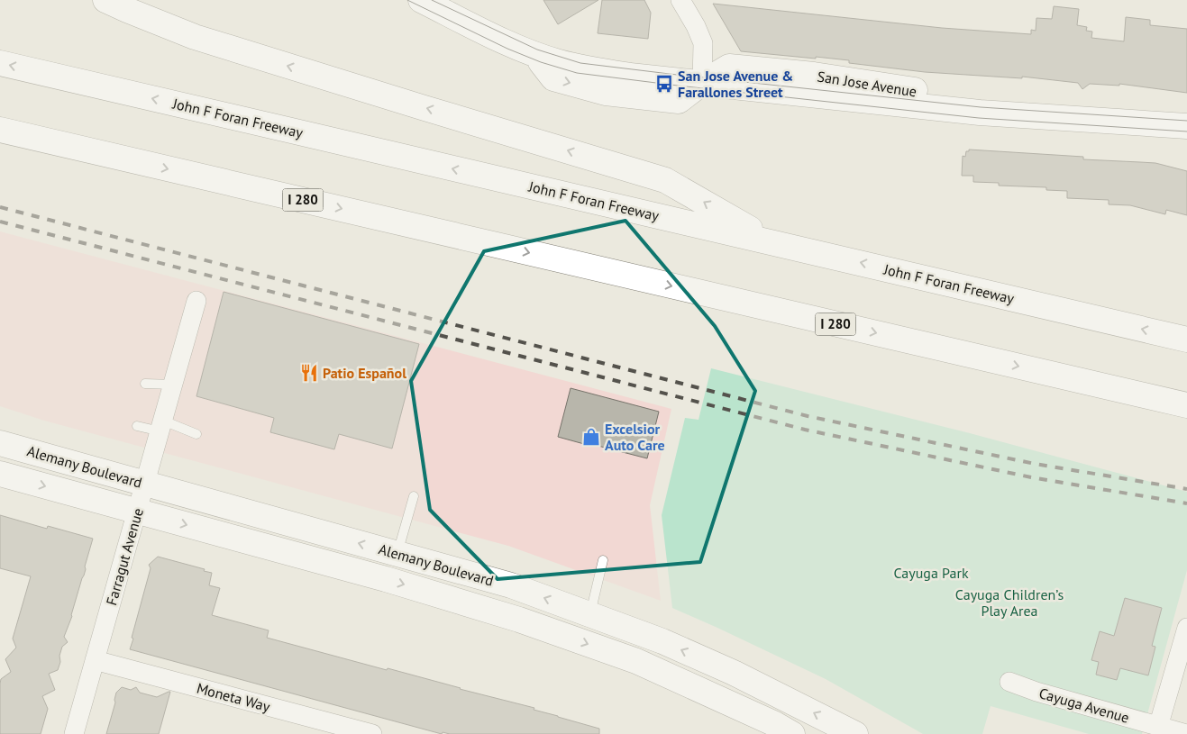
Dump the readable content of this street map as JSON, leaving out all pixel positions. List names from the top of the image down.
{
  "streets": {
    "main road": [
      "San Jose Avenue",
      "John F Foran Freeway",
      "I 280",
      "Alemany Boulevard"
    ],
    "street": ["Farragut Avenue", "Moneta Way", "Cayuga Avenue"]
  },
  "crossings": [
    ["Alemany Boulevard", "Farragut Avenue"],
    ["Farragut Avenue", "Moneta Way"]
  ],
  "parks": ["Cayuga Park", "Cayuga Children’s Play Area"],
  "places": {
    "bus stop": ["San Jose Avenue & Farallones Street"],
    "restaurant": ["Patio Español"],
    "shop": ["Excelsior Auto Care"]
  }
}
